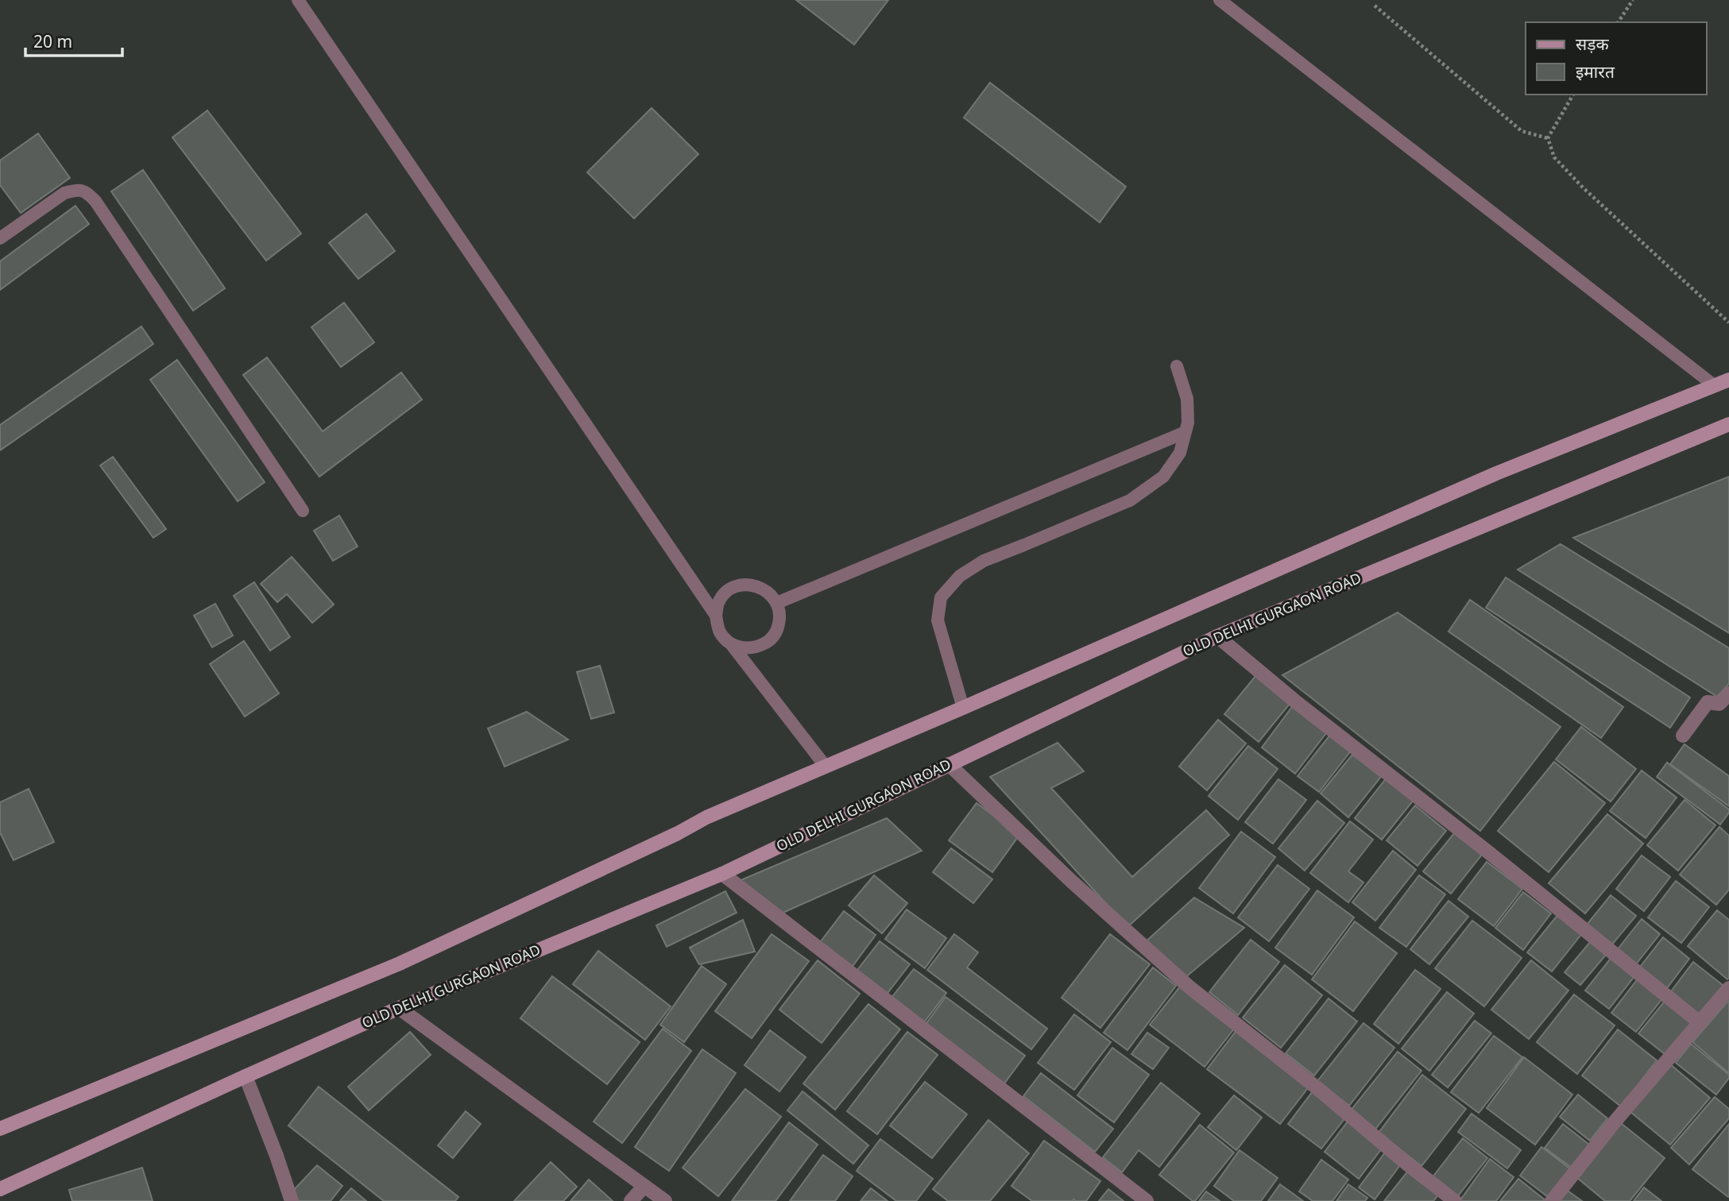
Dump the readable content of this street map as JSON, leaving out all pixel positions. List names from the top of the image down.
{
  "streets": {
    "main road": ["OLD DELHI GURGAON ROAD"]
  },
  "legend": ["सड़क", "इमारत"],
  "scale_bar": "20 m"
}
